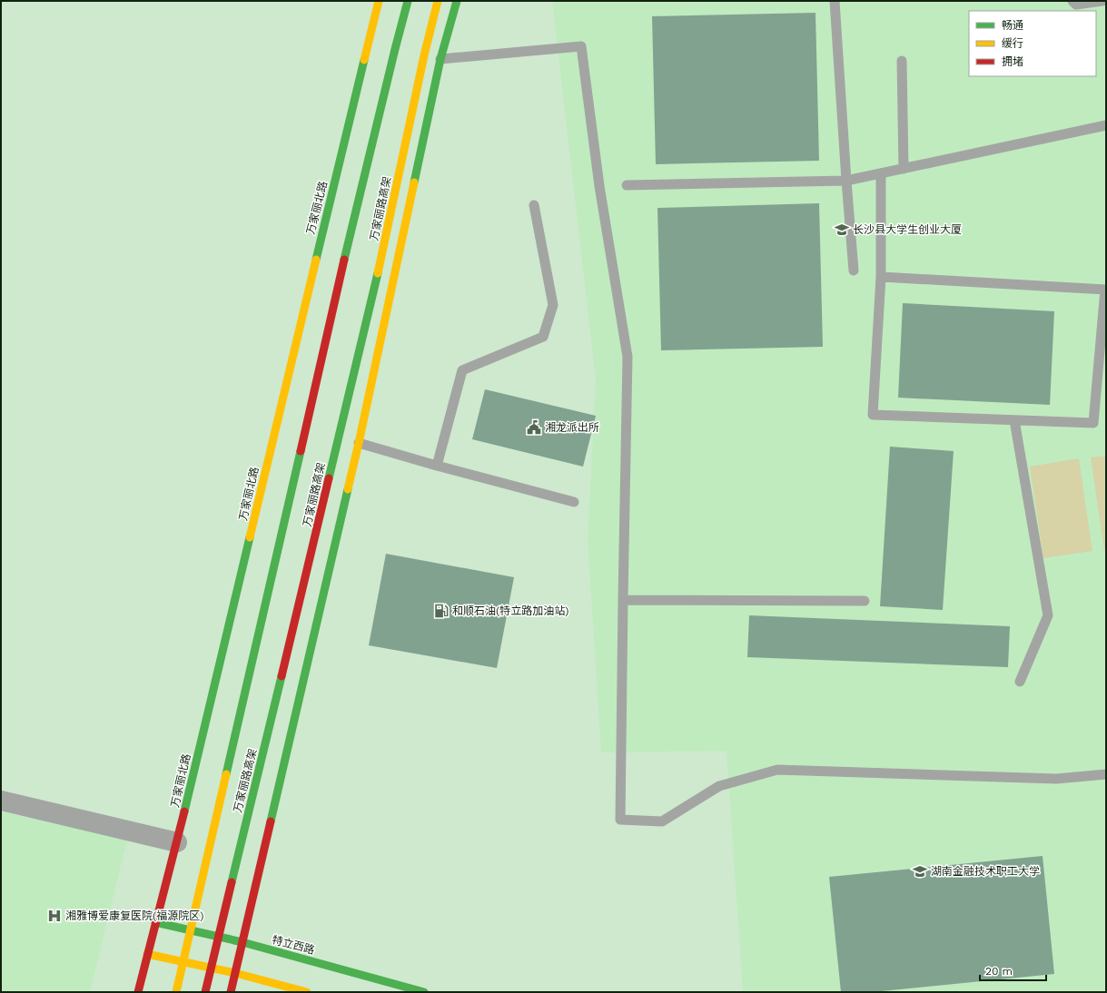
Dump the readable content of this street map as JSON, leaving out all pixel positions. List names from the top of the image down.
{
  "streets": {
    "main road": ["万家丽北路", "万家丽路高架", "特立西路"]
  },
  "crossings": [
    ["万家丽北路", "特立西路"]
  ],
  "places": {
    "school or university": ["长沙县大学生创业大厦", "湖南金融技术职工大学"],
    "public building": ["湘龙派出所"],
    "fuel station": ["和顺石油(特立路加油站)"],
    "hospital": ["湘雅博爱康复医院(福源院区)"]
  },
  "legend": ["畅通", "缓行", "拥堵"],
  "scale_bar": "20 m"
}
